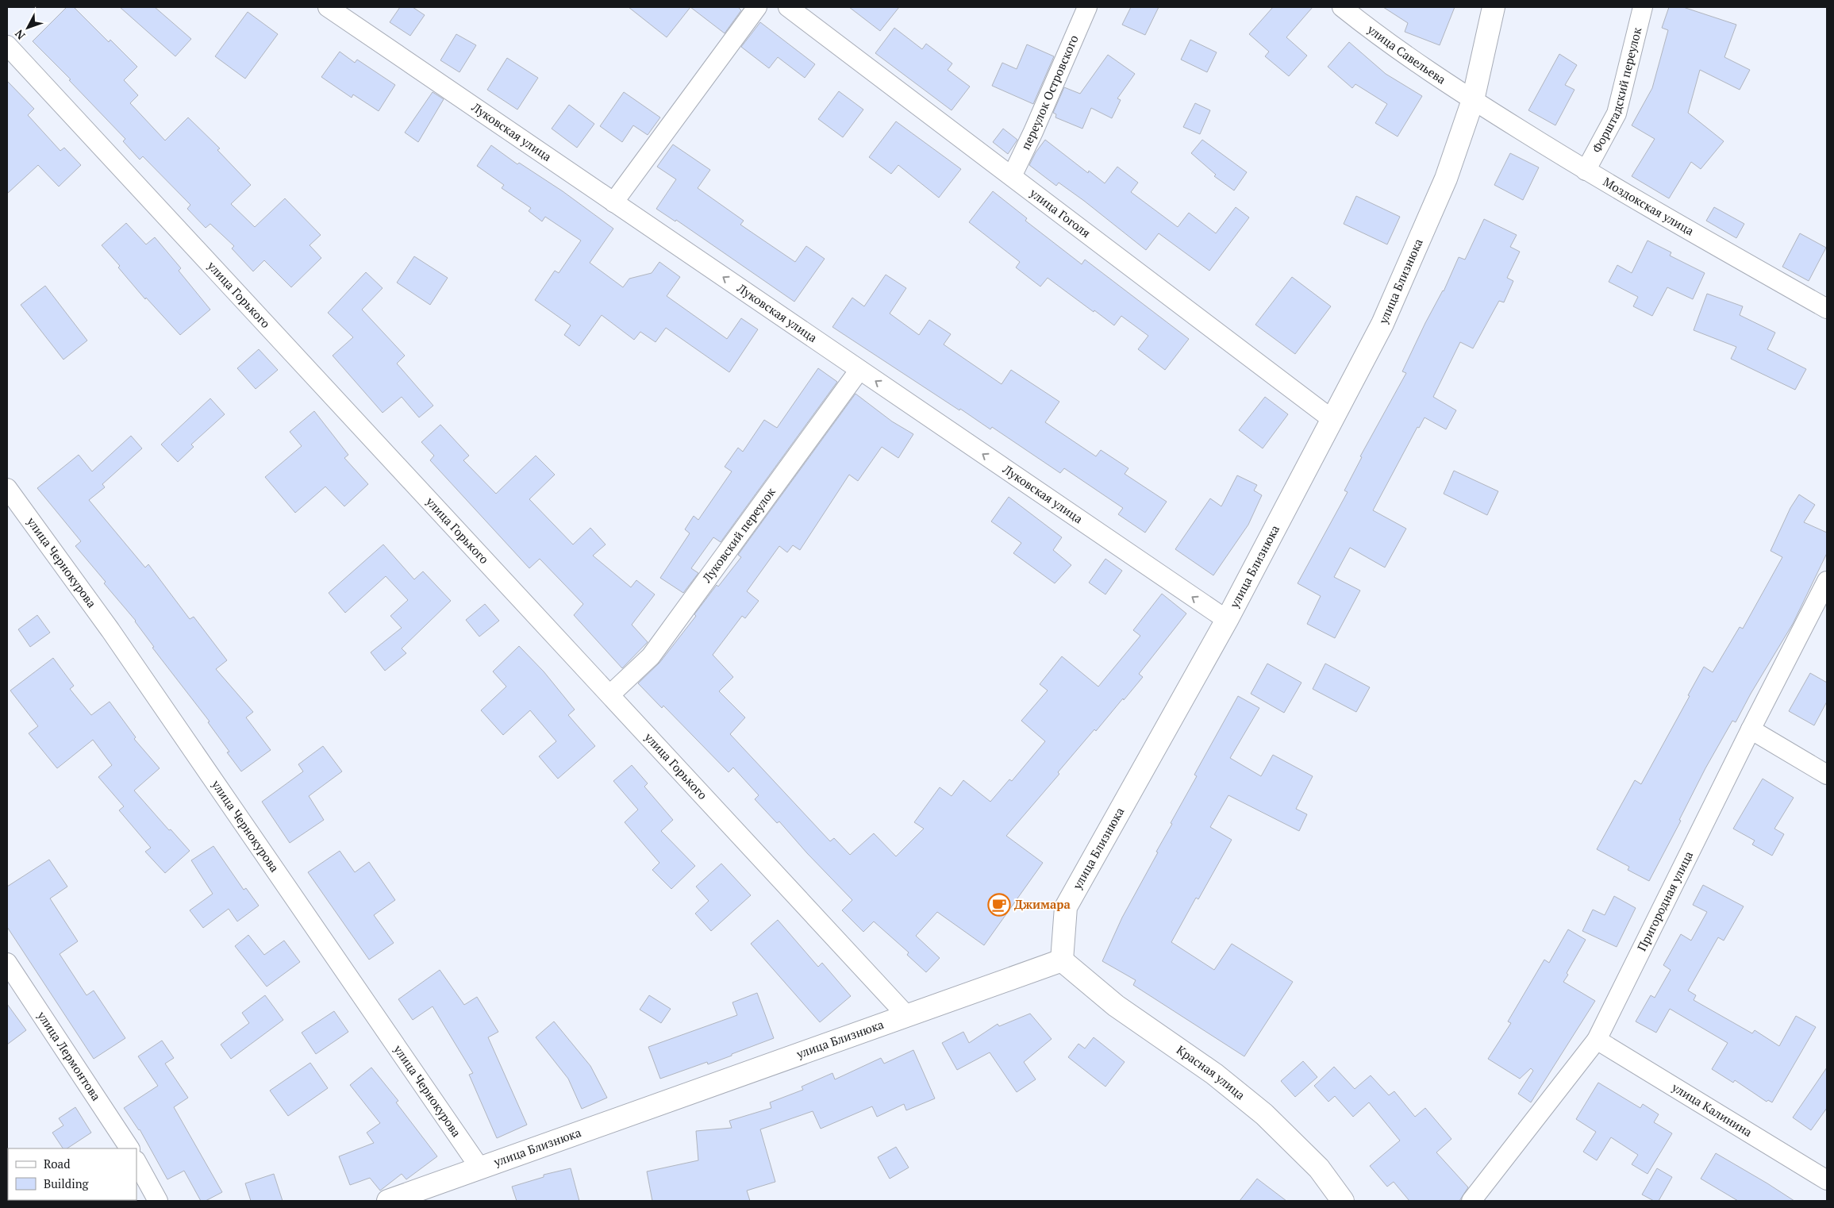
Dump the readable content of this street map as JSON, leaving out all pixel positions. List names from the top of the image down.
{
  "streets": {
    "street": [
      "улица Савельева",
      "Форштадский переулок",
      "переулок Островского",
      "Луковская улица",
      "Моздокская улица",
      "улица Гоголя",
      "улица Близнюка",
      "улица Горького",
      "Луковский переулок",
      "улица Чернокурова",
      "Пригородная улица",
      "улица Лермонтова",
      "Красная улица",
      "улица Калинина"
    ]
  },
  "crossings": [
    ["улица Савельева", "Моздокская улица"],
    ["улица Савельева", "улица Близнюка"],
    ["Форштадский переулок", "Моздокская улица"],
    ["переулок Островского", "улица Гоголя"],
    ["Луковская улица", "улица Близнюка"],
    ["Луковская улица", "Луковский переулок"],
    ["Моздокская улица", "улица Близнюка"],
    ["улица Гоголя", "улица Близнюка"],
    ["улица Близнюка", "улица Горького"],
    ["улица Близнюка", "улица Чернокурова"],
    ["улица Близнюка", "Красная улица"],
    ["улица Горького", "Луковский переулок"],
    ["Пригородная улица", "улица Калинина"]
  ],
  "one_way": ["Луковская улица"],
  "places": {
    "cafe": ["Джимара"]
  },
  "legend": ["Road", "Building"],
  "north": "bottom left"
}
